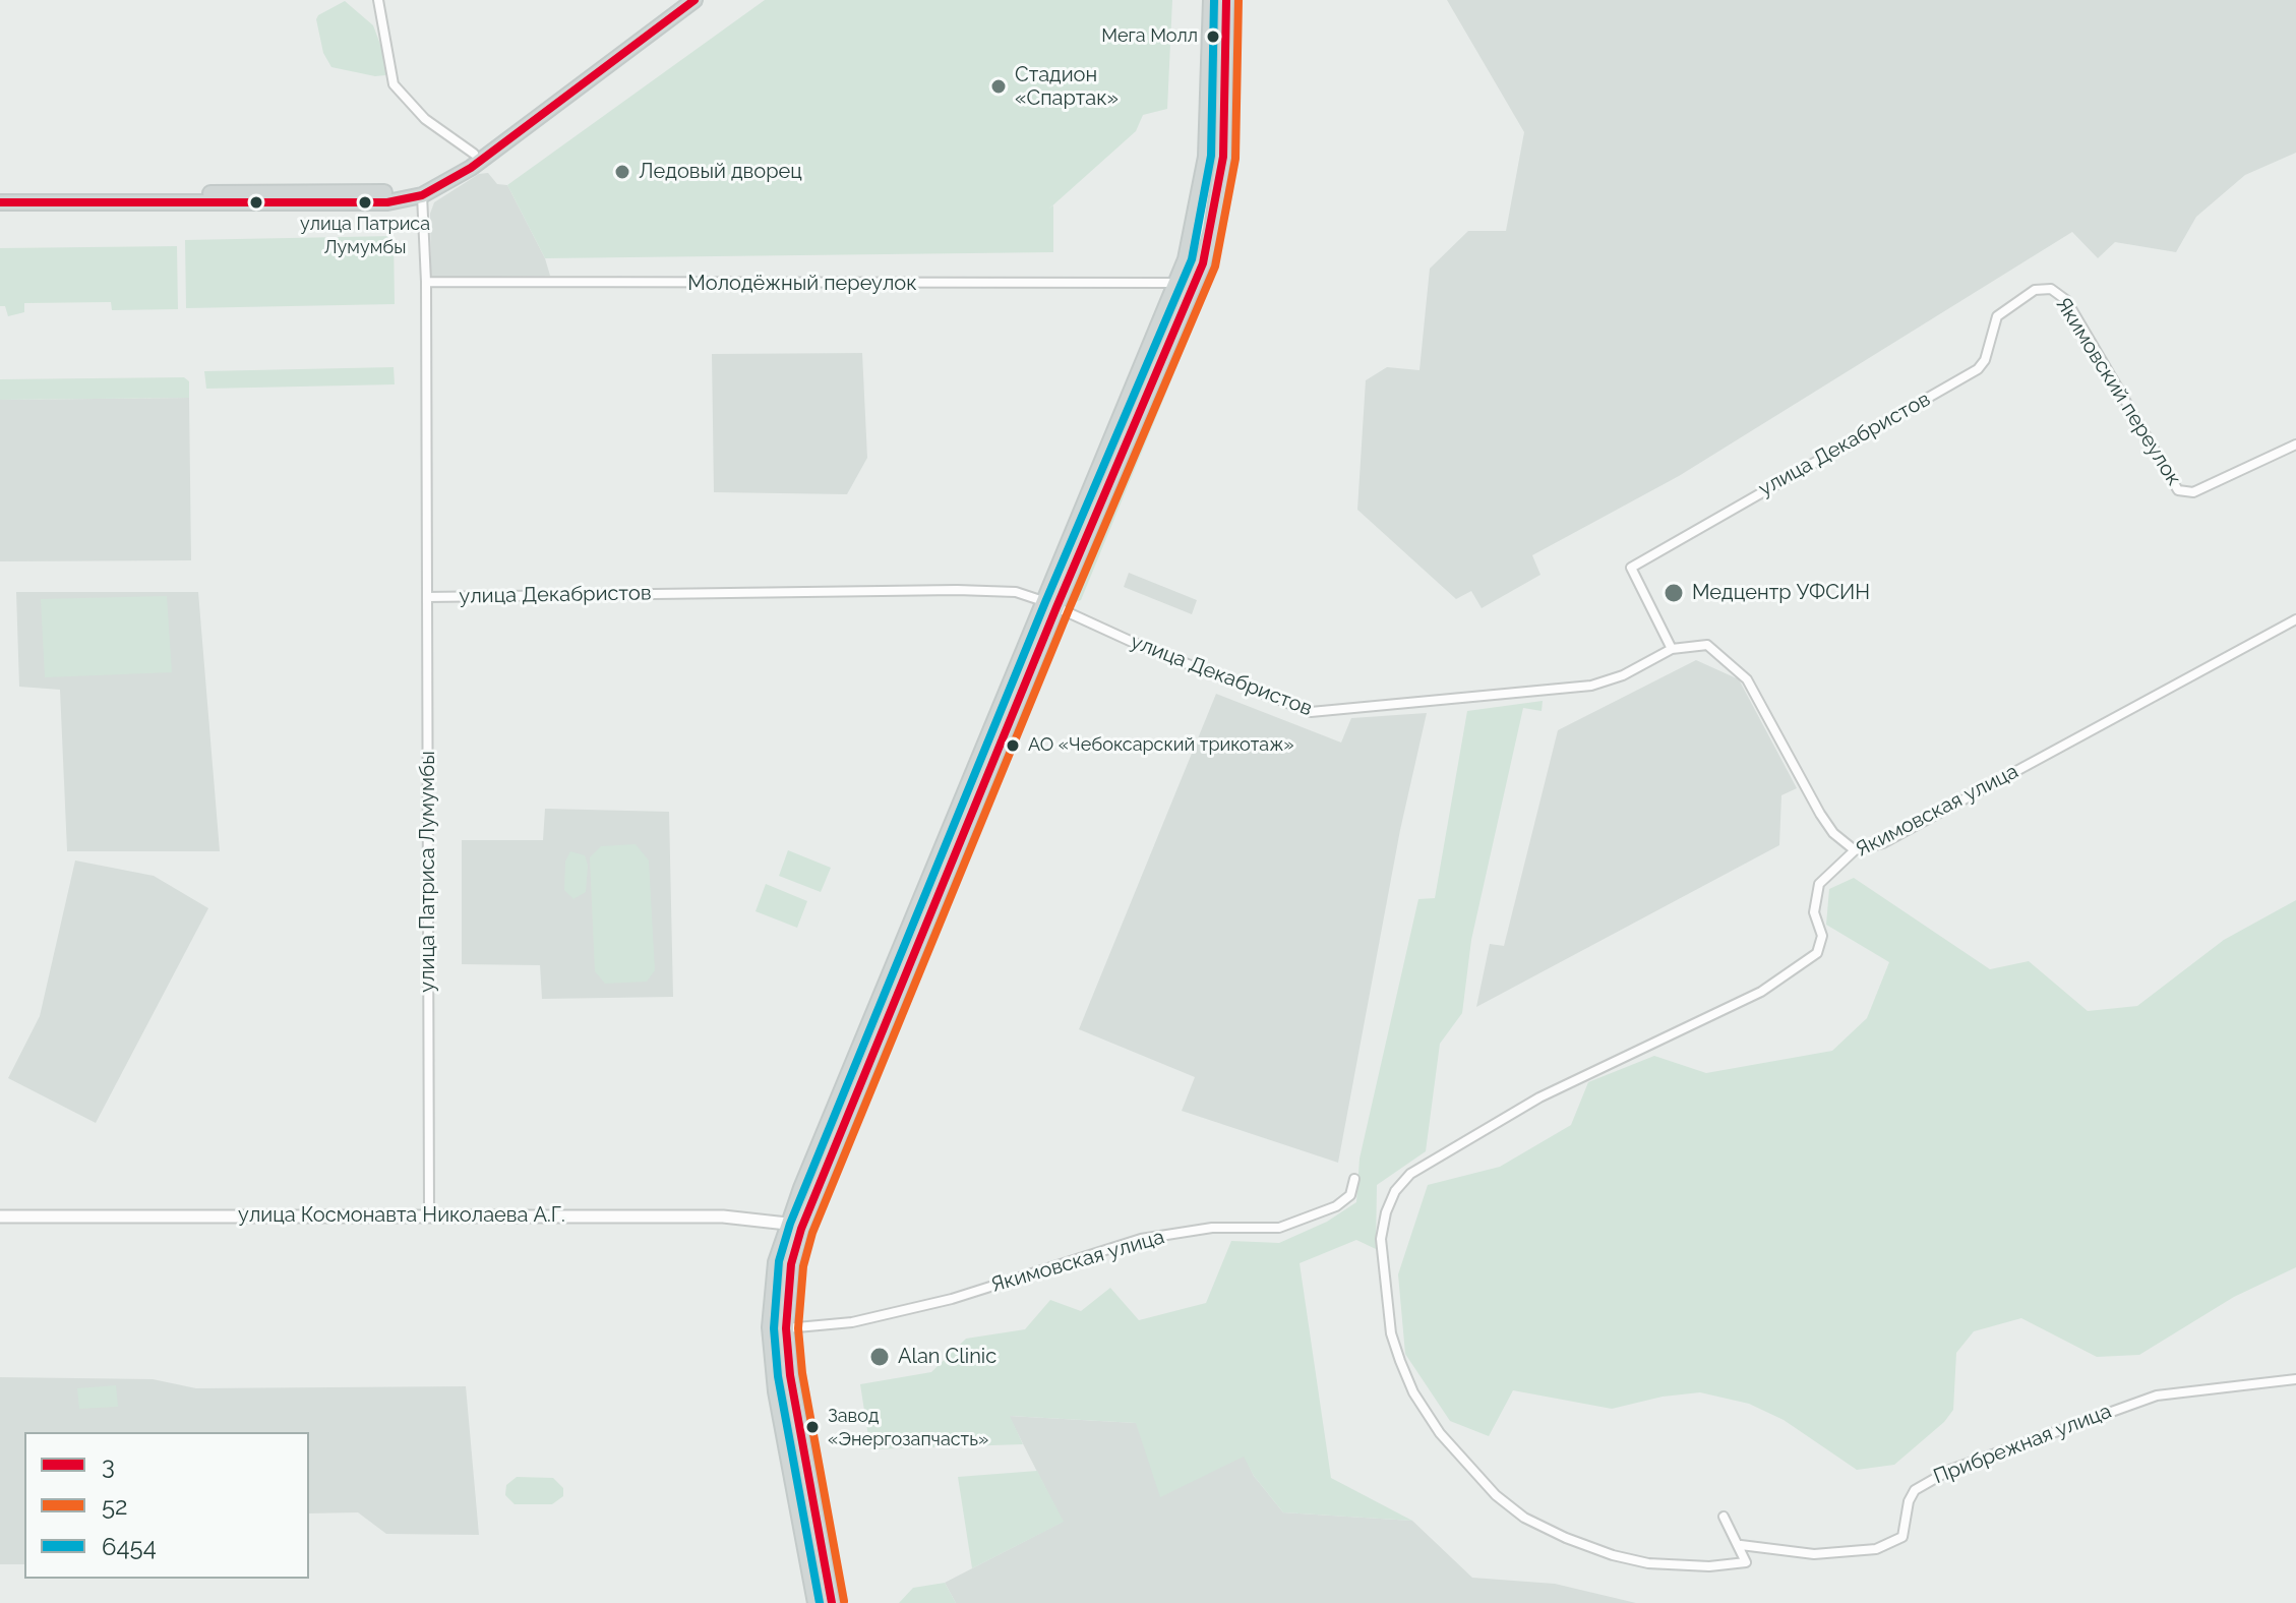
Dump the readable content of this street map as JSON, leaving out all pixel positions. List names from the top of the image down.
{
  "streets": {
    "street": [
      "Молодёжный переулок",
      "Якимовский переулок",
      "улица Декабристов",
      "Якимовская улица",
      "улица Патриса Лумумбы",
      "улица Космонавта Николаева А.Г.",
      "Прибрежная улица"
    ]
  },
  "crossings": [
    ["Молодёжный переулок", "улица Патриса Лумумбы"],
    ["Якимовский переулок", "улица Декабристов"],
    ["улица Декабристов", "улица Патриса Лумумбы"],
    ["Якимовская улица", "Прибрежная улица"],
    ["улица Патриса Лумумбы", "улица Космонавта Николаева А.Г."]
  ],
  "places": [
    "Мега Молл",
    "Стадион «Спартак»",
    "Ледовый дворец",
    "улица Патриса Лумумбы",
    "Медцентр УФСИН",
    "АО «Чебоксарский трикотаж»",
    "Alan Clinic",
    "Завод «Энергозапчасть»"
  ],
  "lines": ["transit line 3", "transit line 52", "transit line 6454"],
  "legend": ["3", "52", "6454"]
}
